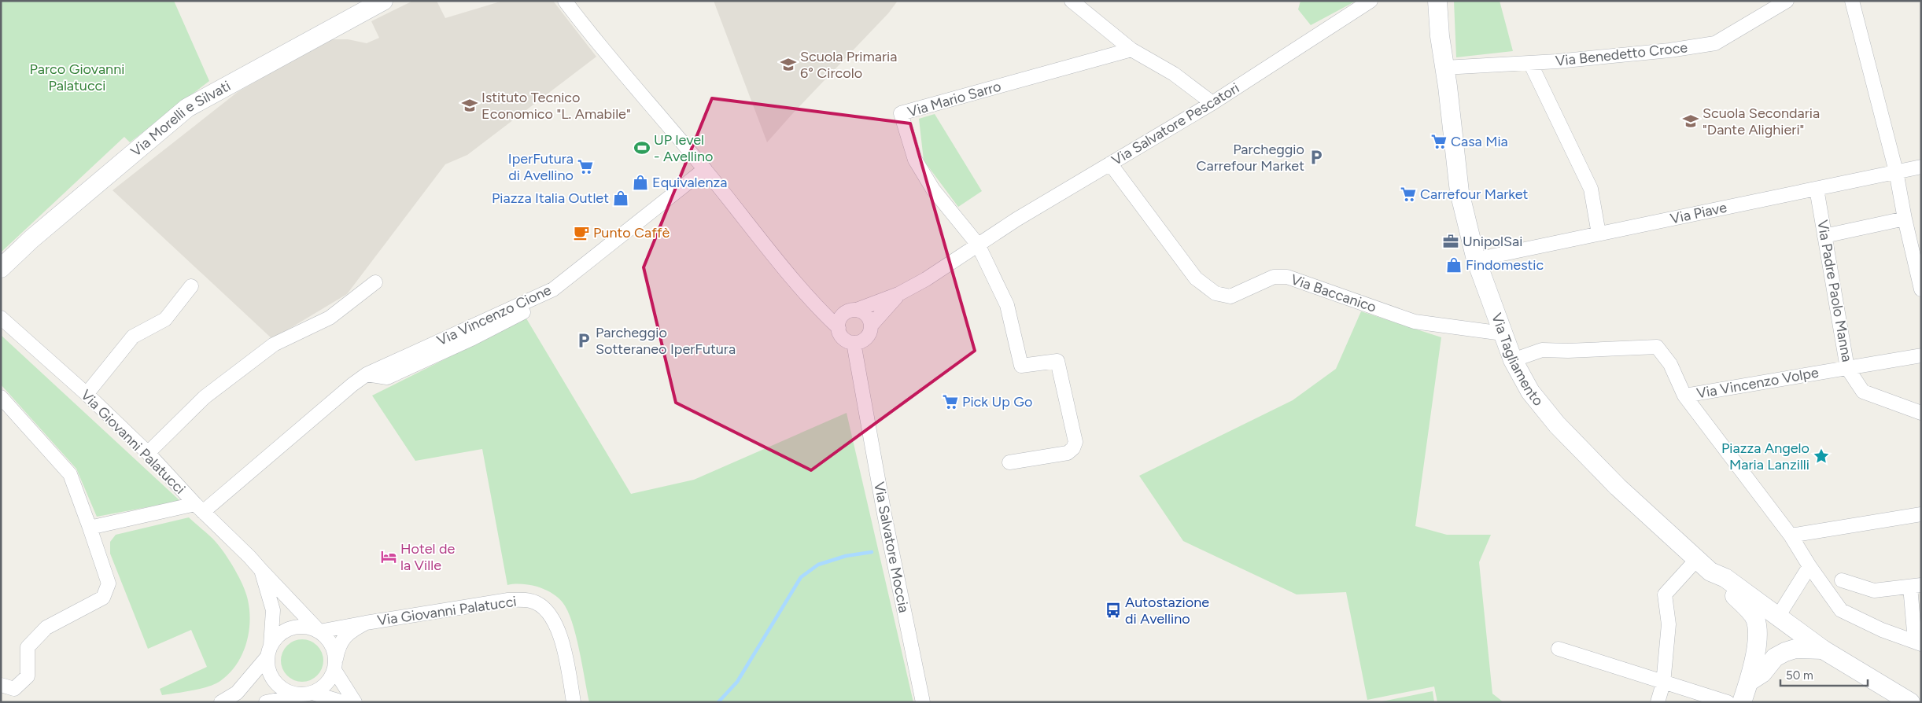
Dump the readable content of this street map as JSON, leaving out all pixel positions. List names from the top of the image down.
{
  "streets": {
    "street": [
      "Via Benedetto Croce",
      "Via Mario Sarro",
      "Via Morelli e Silvati",
      "Via Salvatore Pescatori",
      "Via Piave",
      "Via Padre Paolo Manna",
      "Via Baccanico",
      "Via Vincenzo Cione",
      "Via Tagliamento",
      "Via Vincenzo Volpe",
      "Via Giovanni Palatucci",
      "Via Salvatore Moccia"
    ]
  },
  "crossings": [
    ["Via Benedetto Croce", "Via Tagliamento"],
    ["Via Mario Sarro", "Via Salvatore Pescatori"],
    ["Via Salvatore Pescatori", "Via Baccanico"],
    ["Via Salvatore Pescatori", "Via Salvatore Moccia"],
    ["Via Piave", "Via Padre Paolo Manna"],
    ["Via Piave", "Via Tagliamento"],
    ["Via Padre Paolo Manna", "Via Vincenzo Volpe"],
    ["Via Baccanico", "Via Tagliamento"],
    ["Via Vincenzo Cione", "Via Giovanni Palatucci"],
    ["Via Tagliamento", "Via Vincenzo Volpe"]
  ],
  "parks": ["Parco Giovanni Palatucci"],
  "places": {
    "school or university": ["Scuola Primaria 6° Circolo", "Istituto Tecnico Economico \"L. Amabile\"", "Scuola Secondaria \"Dante Alighieri\""],
    "supermarket": [
      "Casa Mia",
      "IperFutura di Avellino",
      "Carrefour Market",
      "Pick Up Go"
    ],
    "sports": ["UP level - Avellino"],
    "parking": ["Parcheggio Carrefour Market", "Parcheggio Sotteraneo IperFutura"],
    "shop": ["Equivalenza", "Piazza Italia Outlet", "Findomestic"],
    "cafe": ["Punto Caffè"],
    "office": ["UnipolSai"],
    "place": ["Piazza Angelo Maria Lanzilli"],
    "hotel": ["Hotel de la Ville"],
    "bus stop": ["Autostazione di Avellino"]
  },
  "scale_bar": "50 m"
}
